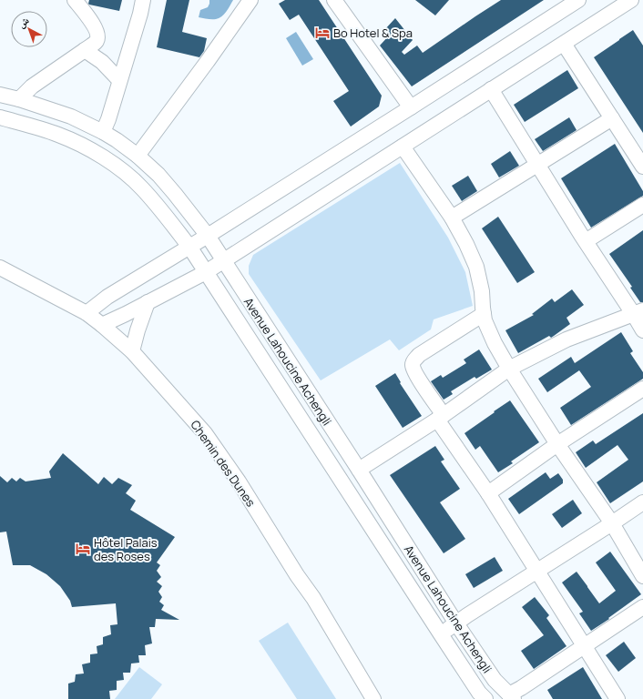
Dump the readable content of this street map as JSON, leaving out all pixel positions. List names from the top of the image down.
{
  "streets": {
    "street": ["Avenue Lahoucine Achengli", "Chemin des Dunes"]
  },
  "places": {
    "hotel": ["Bo Hotel & Spa", "Hôtel Palais des Roses"]
  },
  "north": "top left"
}
